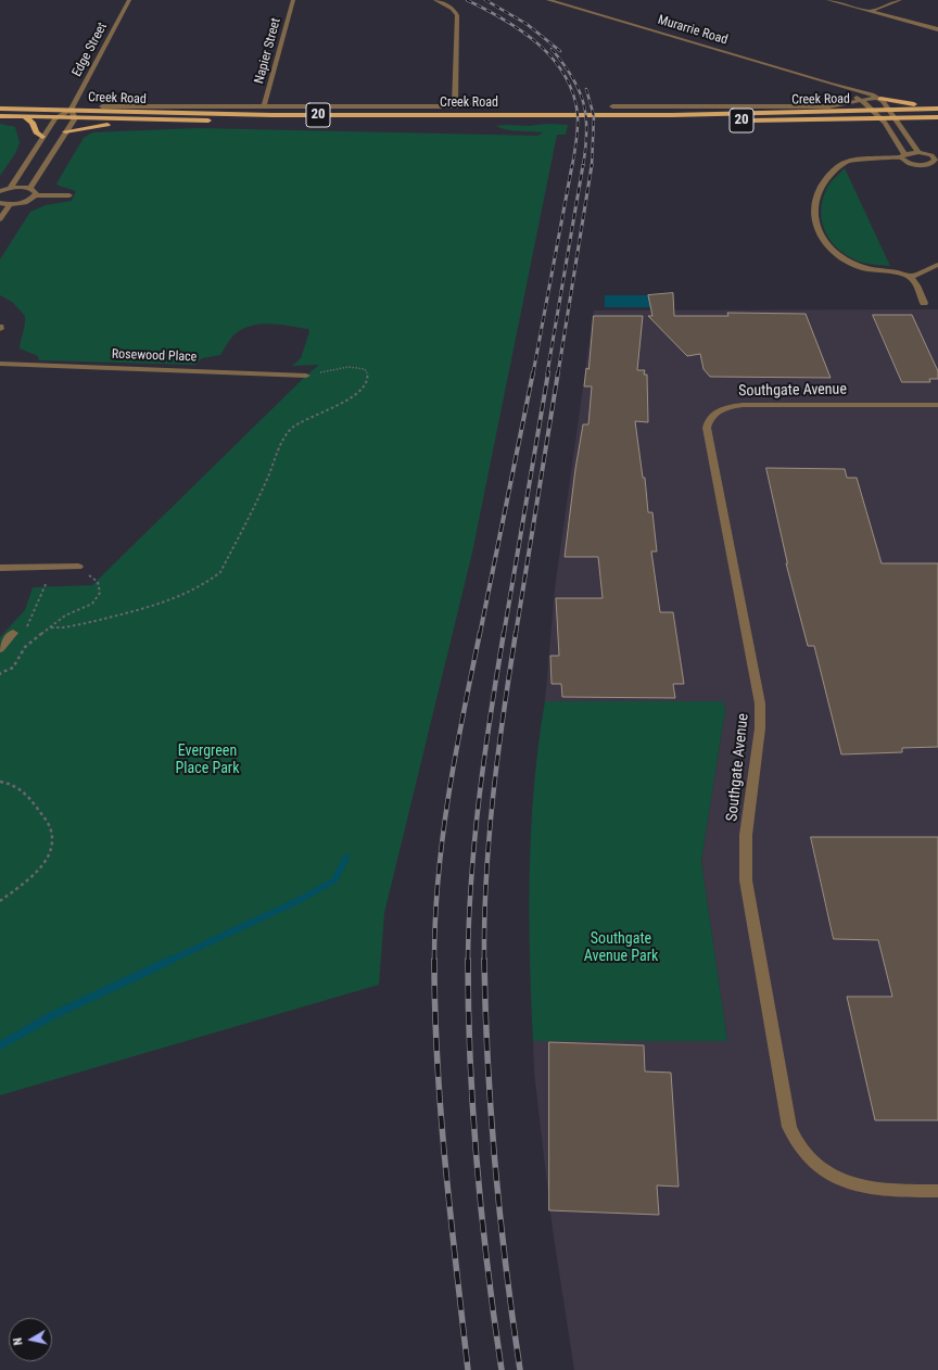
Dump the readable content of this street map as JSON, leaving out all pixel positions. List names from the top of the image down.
{
  "streets": {
    "main road": ["Creek Road", "20"],
    "street": [
      "Murarrie Road",
      "Edge Street",
      "Napier Street",
      "Rosewood Place",
      "Southgate Avenue"
    ]
  },
  "crossings": [
    ["Murarrie Road", "Creek Road"],
    ["Edge Street", "Creek Road"],
    ["Napier Street", "Creek Road"]
  ],
  "parks": ["Evergreen Place Park", "Southgate Avenue Park"],
  "north": "left"
}
